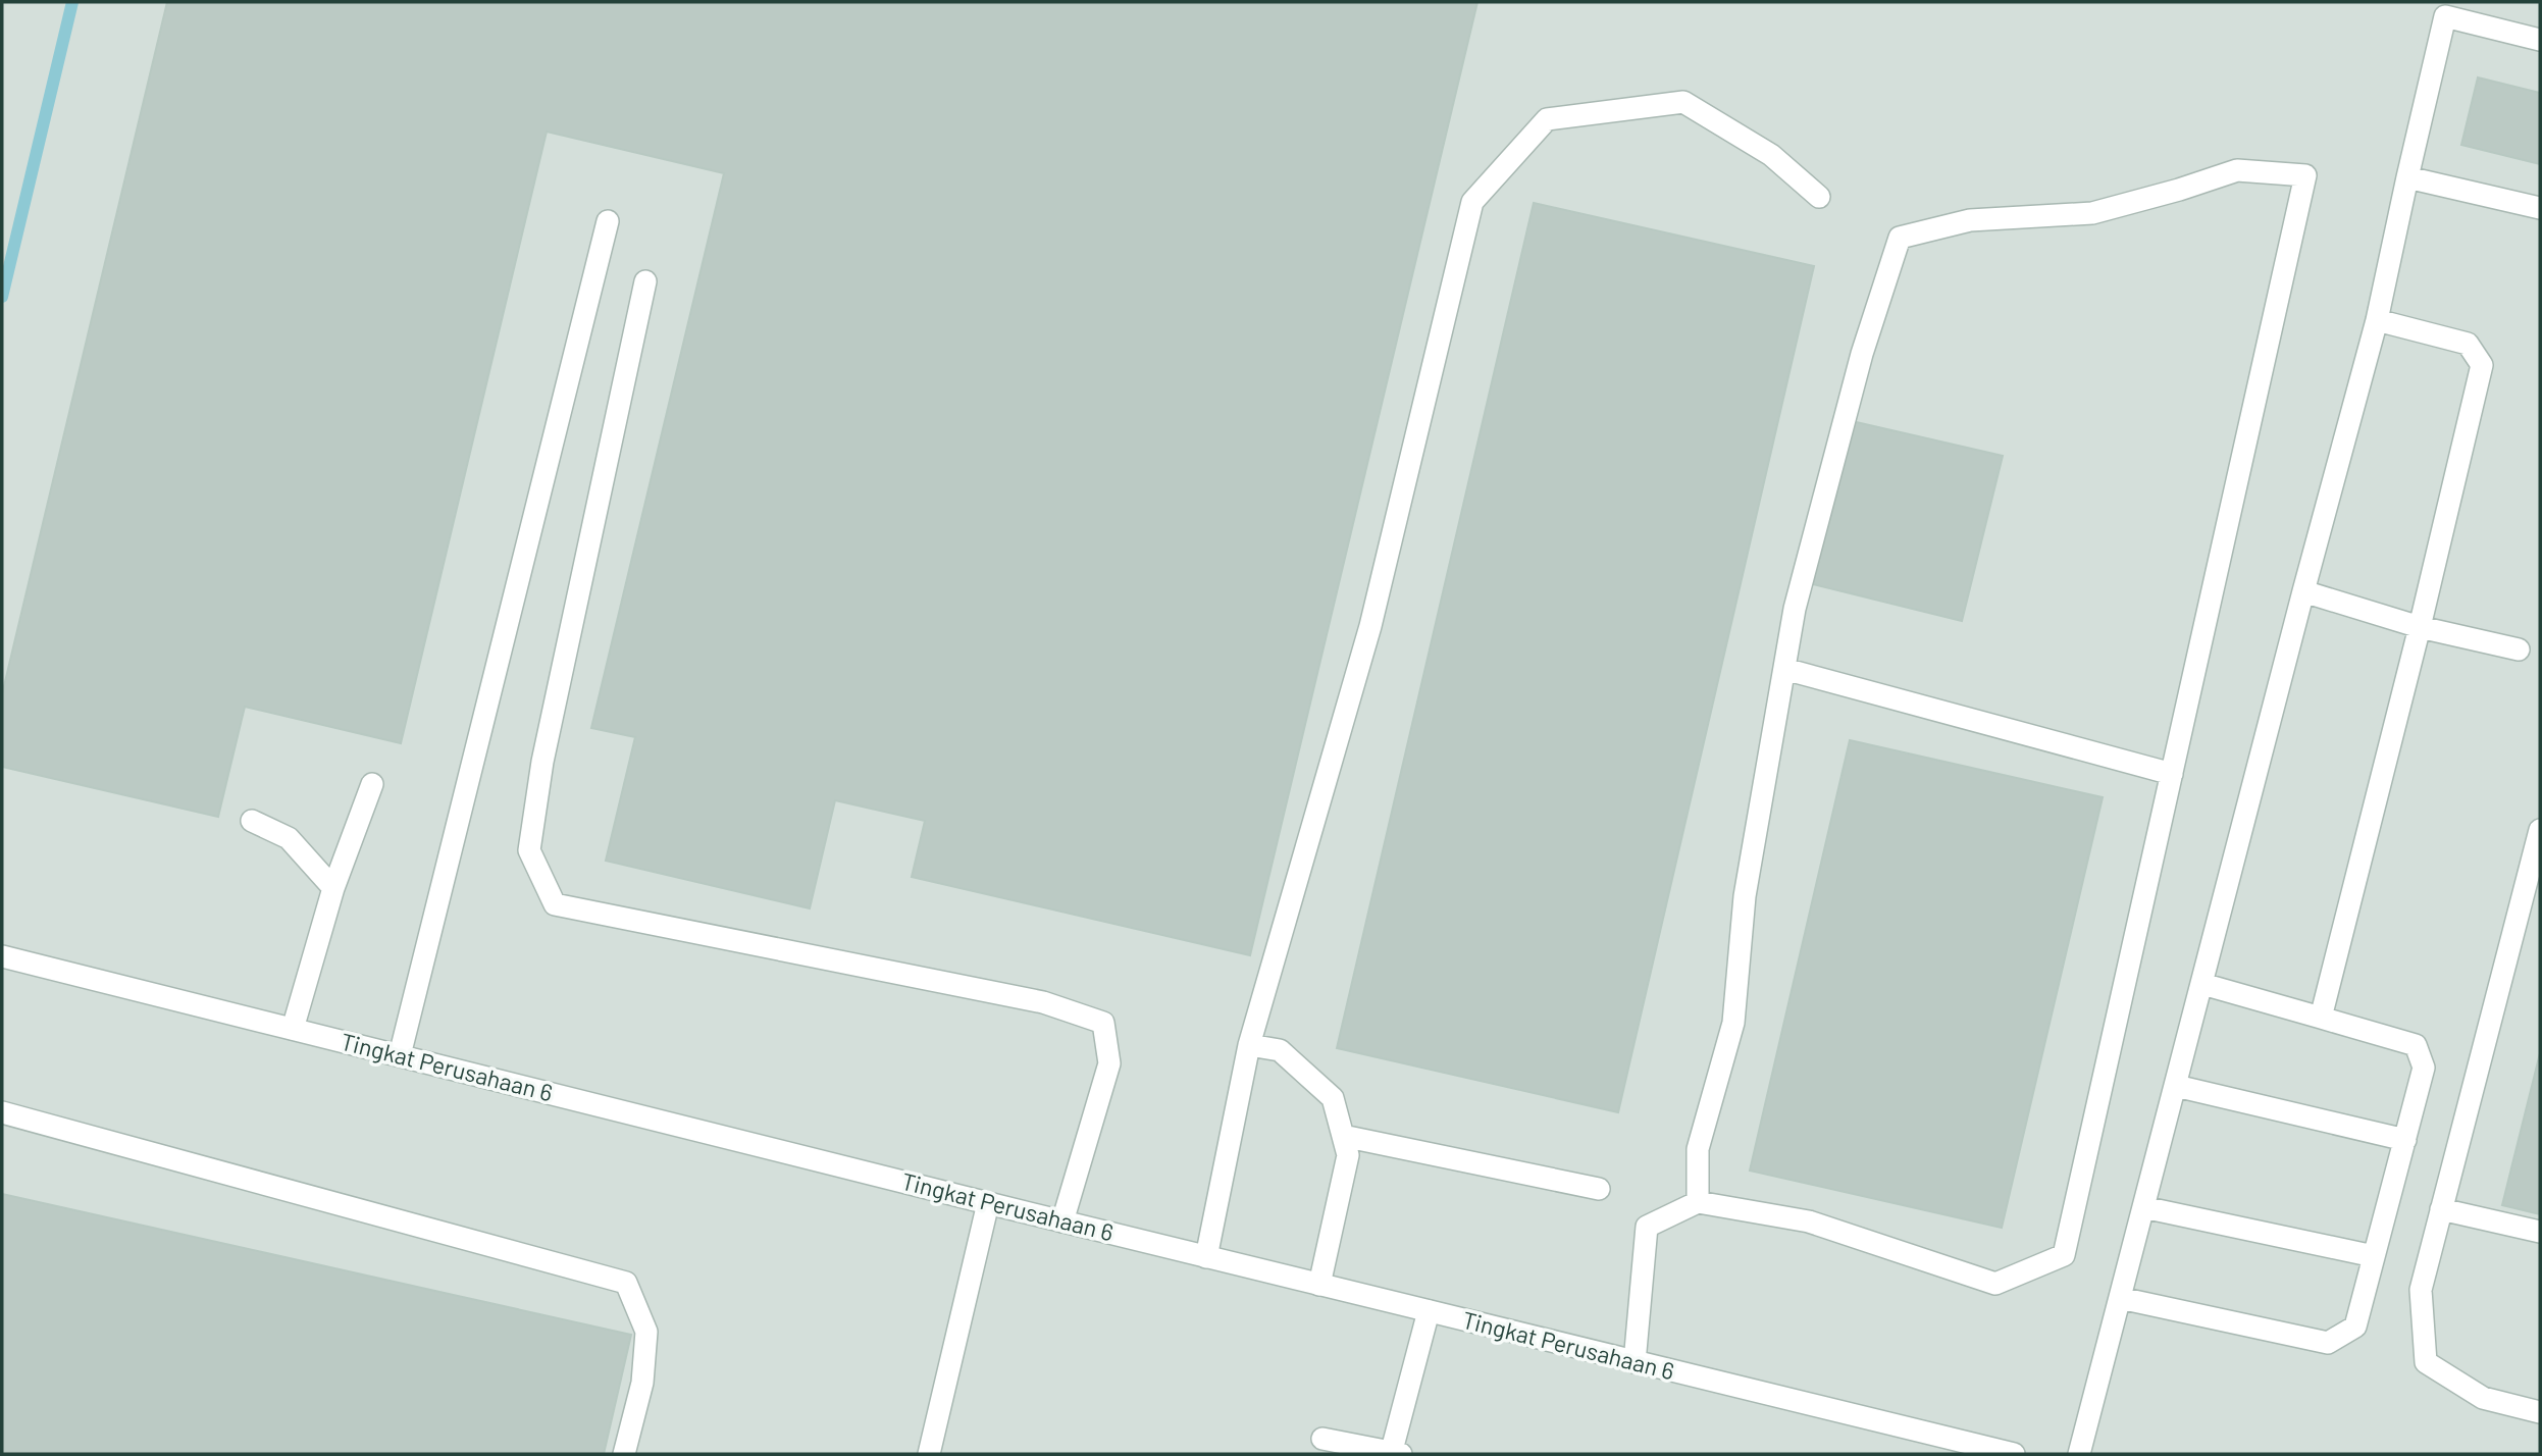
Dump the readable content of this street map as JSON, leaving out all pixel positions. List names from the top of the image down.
{
  "streets": {
    "street": ["Tingkat Perusahaan 6"]
  }
}
